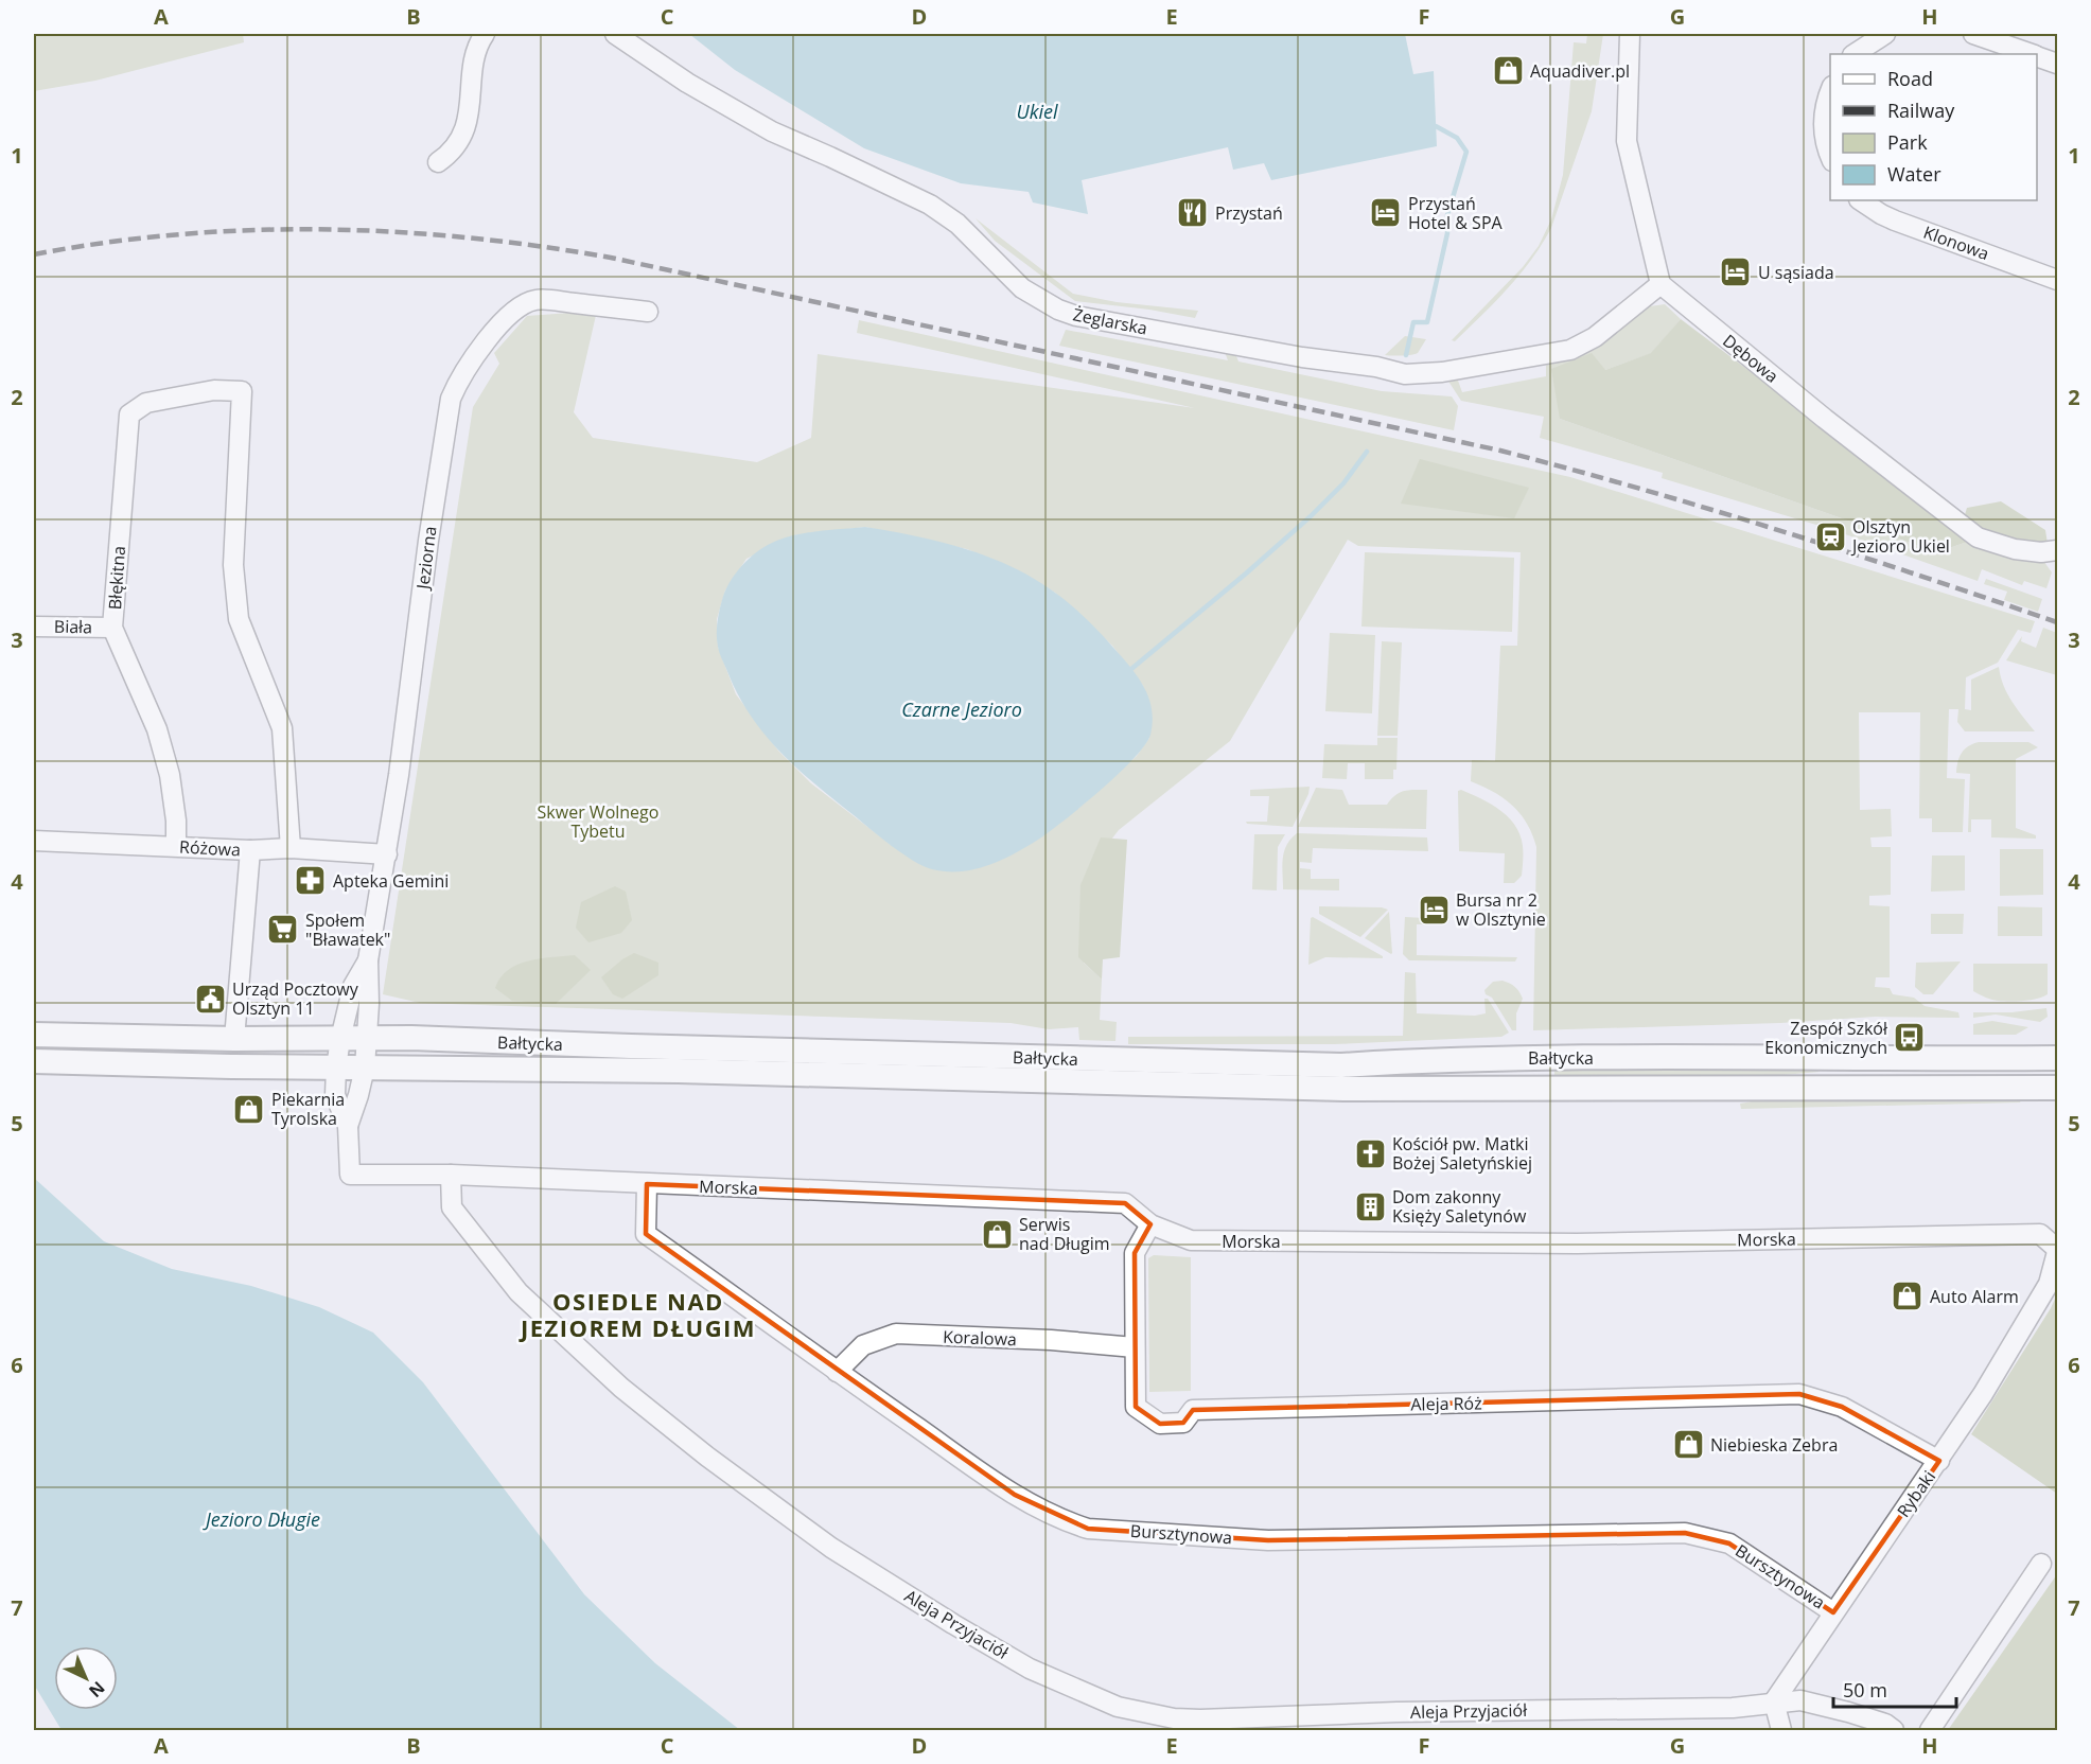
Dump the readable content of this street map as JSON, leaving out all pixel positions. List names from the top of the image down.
{
  "streets": {
    "main road": ["Bałtycka"],
    "street": [
      "Klonowa",
      "Żeglarska",
      "Dębowa",
      "Jeziorna",
      "Błękitna",
      "Biała",
      "Różowa",
      "Morska",
      "Koralowa",
      "Aleja Róż",
      "Rybaki",
      "Bursztynowa",
      "Aleja Przyjaciół"
    ]
  },
  "crossings": [
    ["Żeglarska", "Dębowa"],
    ["Jeziorna", "Różowa"],
    ["Jeziorna", "Bałtycka"],
    ["Błękitna", "Biała"],
    ["Błękitna", "Różowa"],
    ["Morska", "Aleja Róż"],
    ["Morska", "Rybaki"],
    ["Morska", "Bursztynowa"],
    ["Morska", "Aleja Przyjaciół"],
    ["Koralowa", "Aleja Róż"],
    ["Koralowa", "Bursztynowa"],
    ["Aleja Róż", "Rybaki"],
    ["Rybaki", "Bursztynowa"],
    ["Rybaki", "Aleja Przyjaciół"]
  ],
  "districts": ["OSIEDLE NAD JEZIOREM DŁUGIM"],
  "water": ["Ukiel", "Czarne Jezioro", "Jezioro Długie"],
  "parks": ["Skwer Wolnego Tybetu"],
  "places": {
    "shop": [
      "Aquadiver.pl",
      "Piekarnia Tyrolska",
      "Serwis nad Długim",
      "Auto Alarm",
      "Niebieska Zebra"
    ],
    "restaurant": ["Przystań"],
    "hotel": ["Przystań Hotel & SPA", "U sąsiada", "Bursa nr 2 w Olsztynie"],
    "station": ["Olsztyn Jezioro Ukiel"],
    "pharmacy": ["Apteka Gemini"],
    "supermarket": ["Społem \"Bławatek\""],
    "public building": ["Urząd Pocztowy Olsztyn 11"],
    "bus stop": ["Zespół Szkół Ekonomicznych"],
    "church": ["Kościół pw. Matki Bożej Saletyńskiej"],
    "building": ["Dom zakonny Księży Saletynów"]
  },
  "legend": [
    "Road",
    "Railway",
    "Park",
    "Water"
  ],
  "scale_bar": "50 m",
  "north": "bottom right",
  "grid": {
    "columns": [
      "A",
      "B",
      "C",
      "D",
      "E",
      "F",
      "G",
      "H"
    ],
    "rows": [
      "1",
      "2",
      "3",
      "4",
      "5",
      "6",
      "7"
    ]
  }
}
